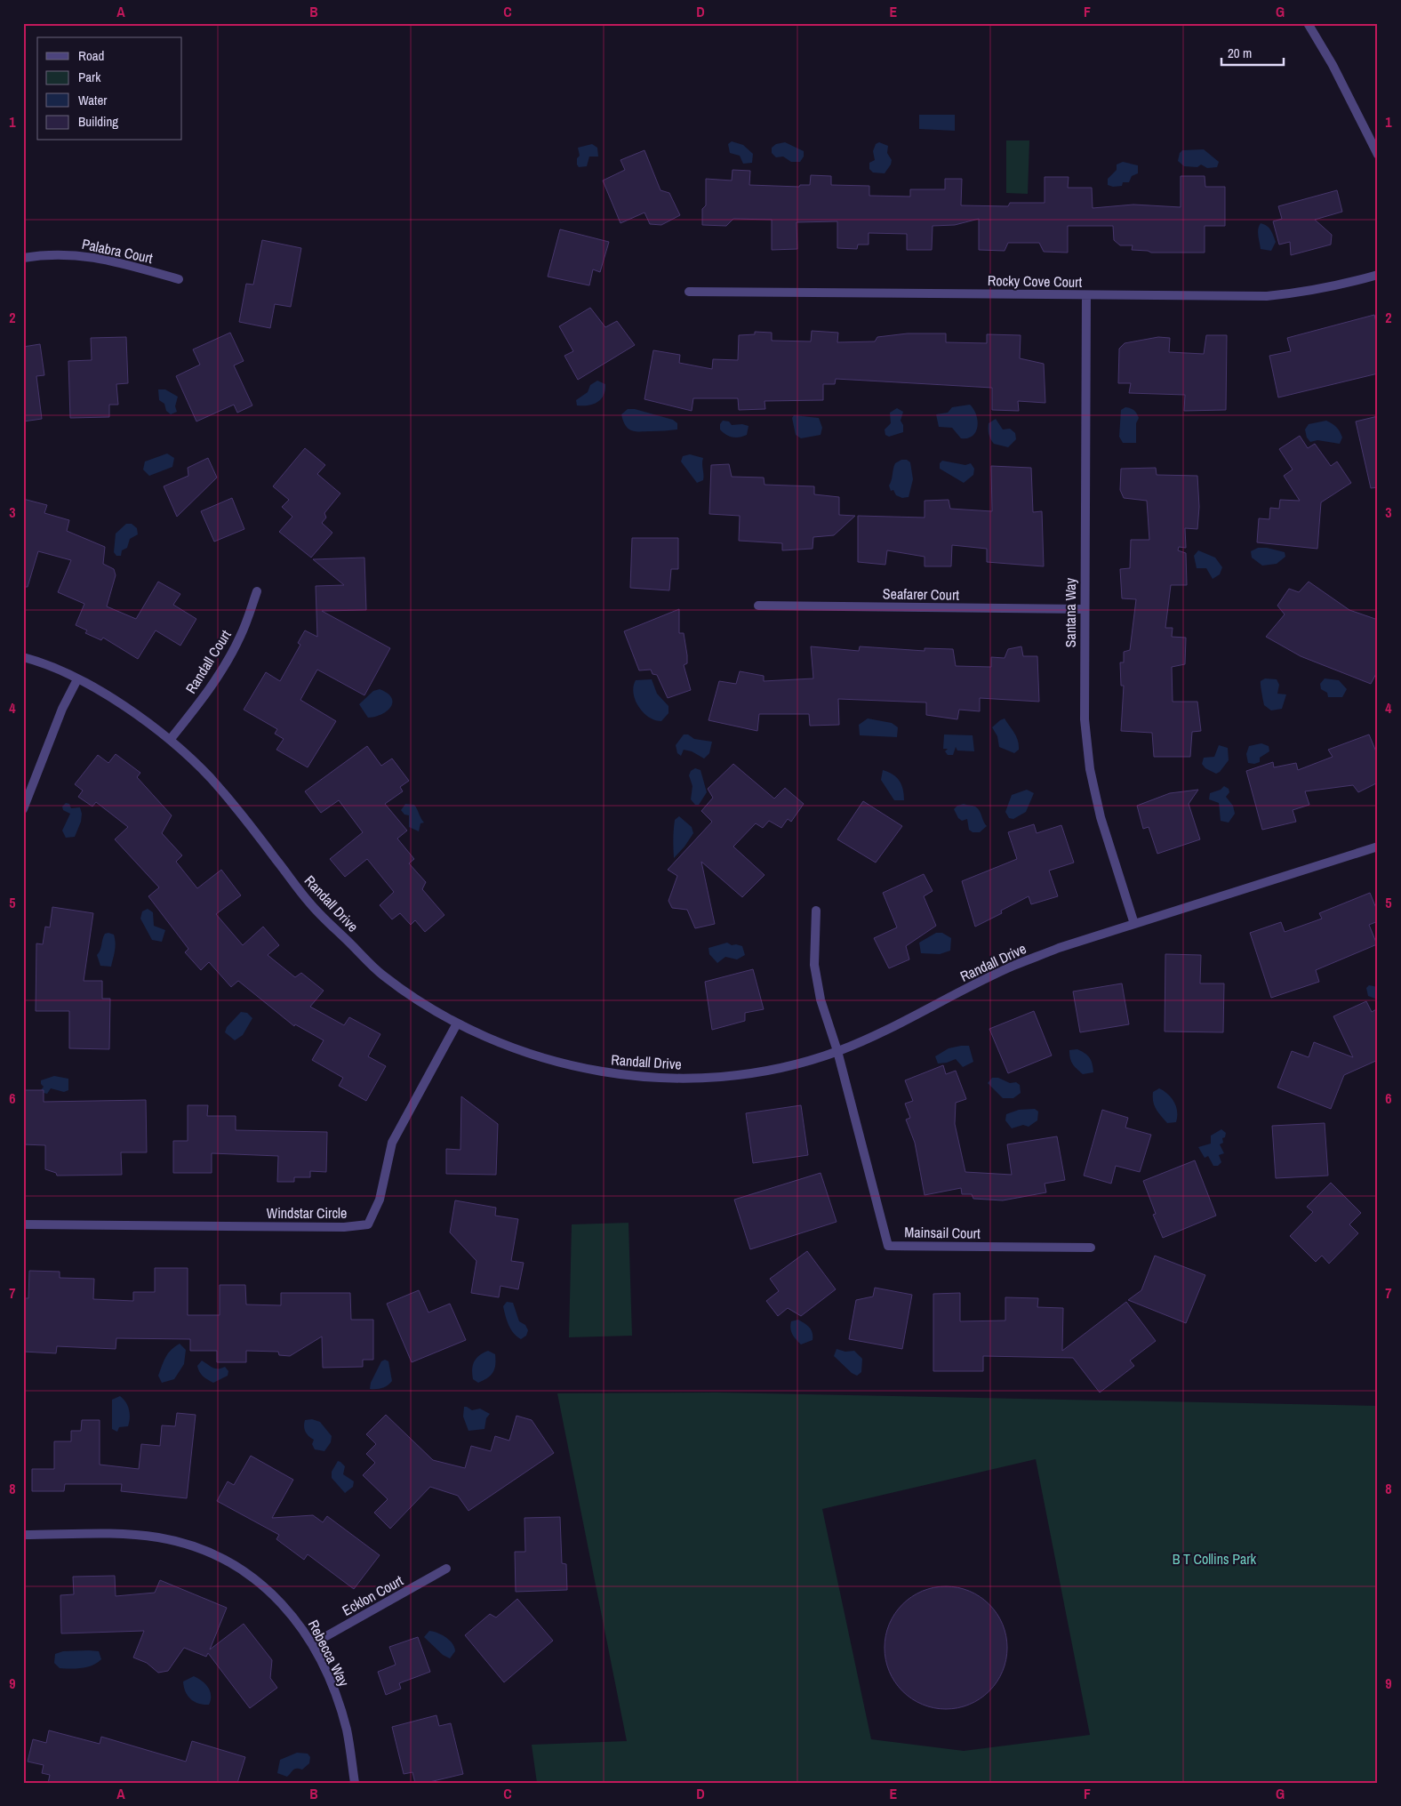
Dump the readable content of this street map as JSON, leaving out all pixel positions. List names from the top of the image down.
{
  "streets": {
    "street": [
      "Palabra Court",
      "Rocky Cove Court",
      "Seafarer Court",
      "Santana Way",
      "Randall Court",
      "Randall Drive",
      "Windstar Circle",
      "Mainsail Court",
      "Ecklon Court",
      "Rebecca Way"
    ]
  },
  "crossings": [
    ["Rocky Cove Court", "Santana Way"],
    ["Seafarer Court", "Santana Way"],
    ["Santana Way", "Randall Drive"],
    ["Randall Court", "Randall Drive"],
    ["Randall Drive", "Windstar Circle"],
    ["Randall Drive", "Mainsail Court"],
    ["Ecklon Court", "Rebecca Way"]
  ],
  "parks": ["B T Collins Park"],
  "legend": [
    "Road",
    "Park",
    "Water",
    "Building"
  ],
  "scale_bar": "20 m",
  "grid": {
    "columns": [
      "A",
      "B",
      "C",
      "D",
      "E",
      "F",
      "G"
    ],
    "rows": [
      "1",
      "2",
      "3",
      "4",
      "5",
      "6",
      "7",
      "8",
      "9"
    ]
  }
}
